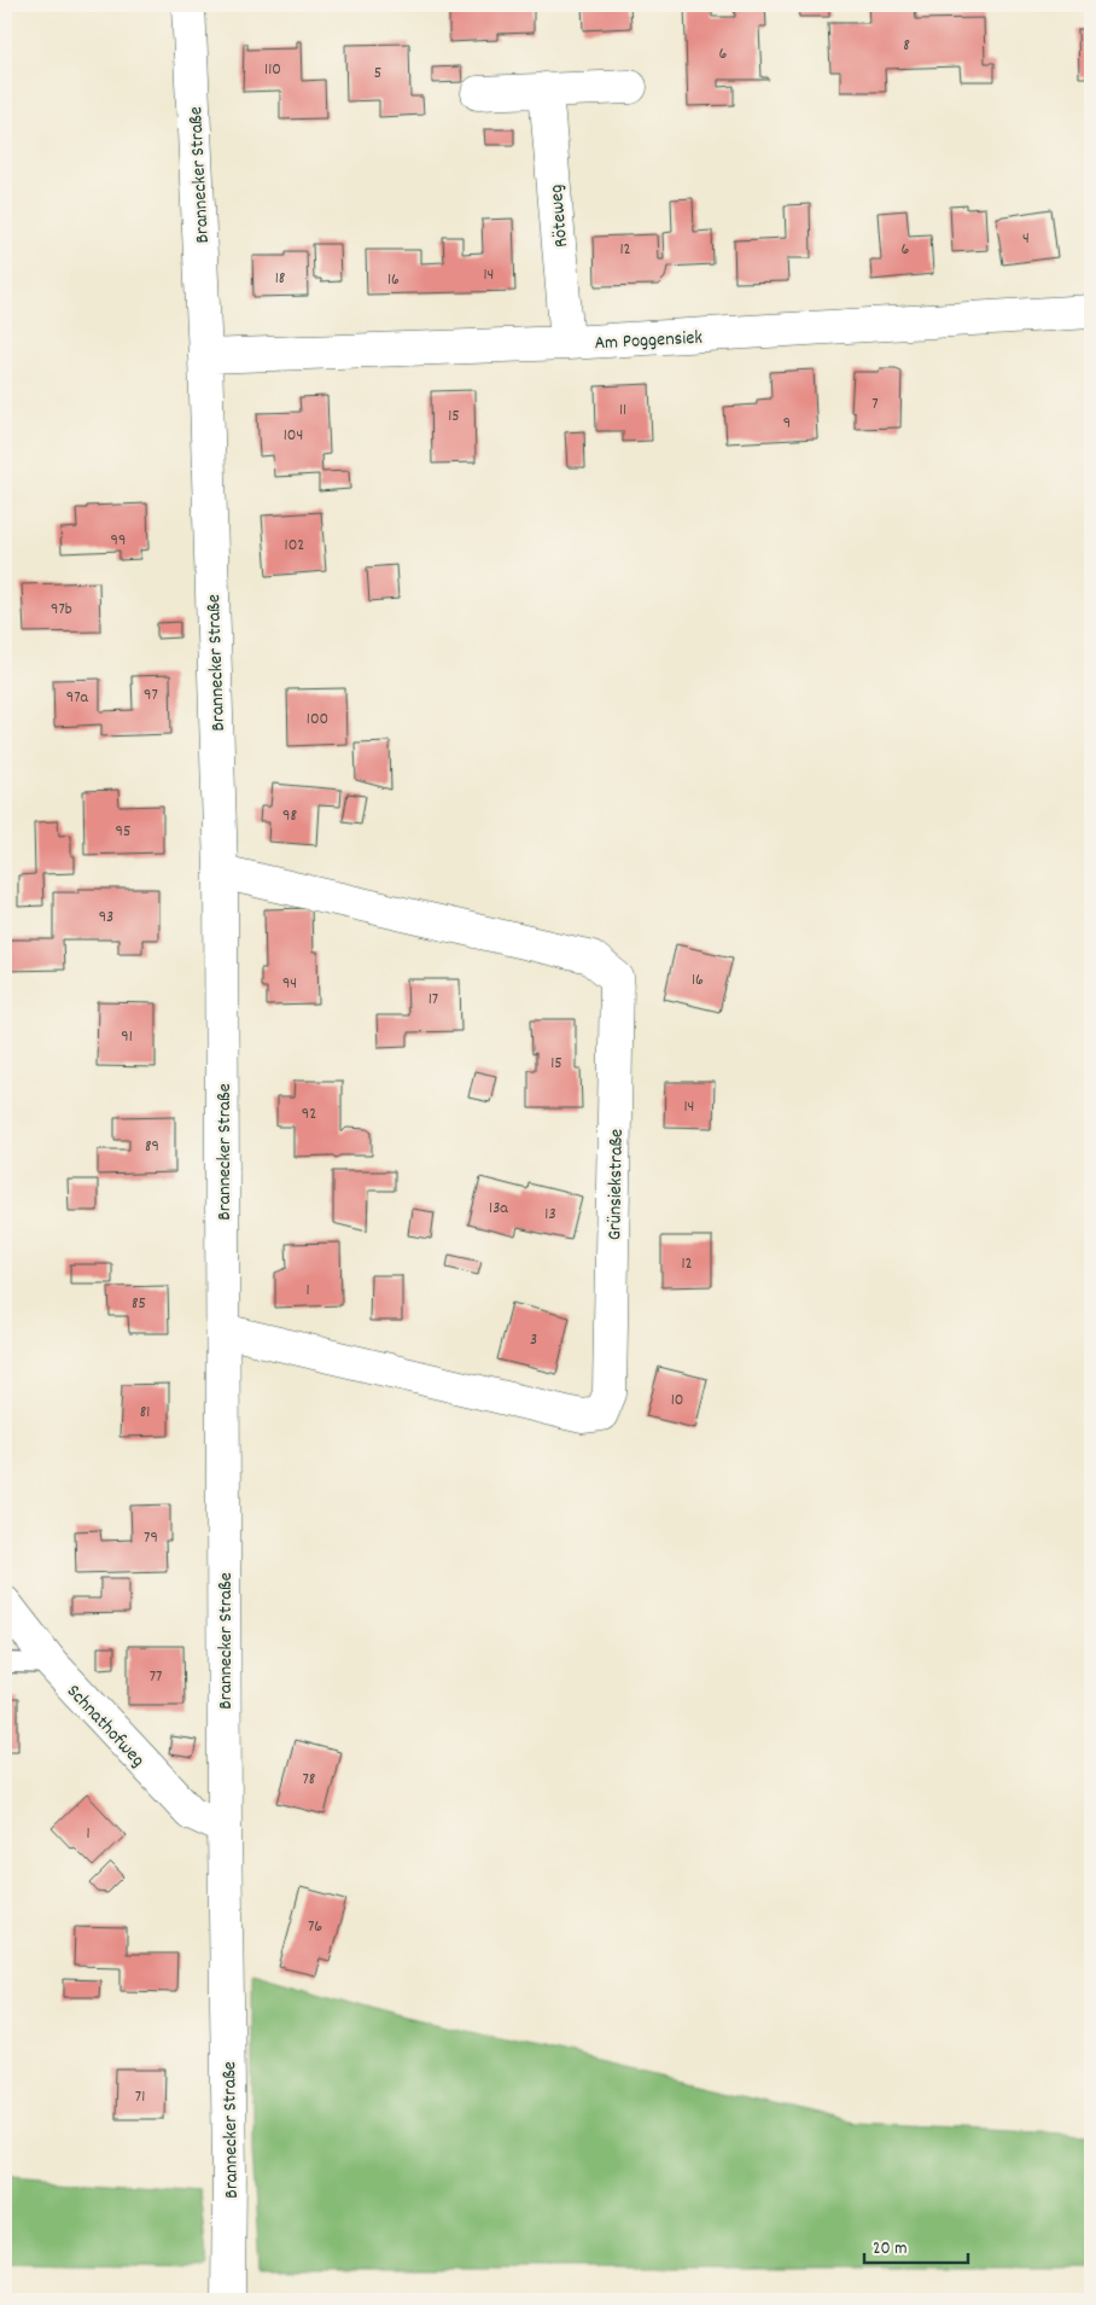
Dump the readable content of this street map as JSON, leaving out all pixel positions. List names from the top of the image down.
{
  "streets": {
    "street": [
      "Brannecker Straße",
      "Röteweg",
      "Am Poggensiek",
      "Grünsiekstraße",
      "Schnathofweg"
    ]
  },
  "crossings": [
    ["Brannecker Straße", "Am Poggensiek"],
    ["Brannecker Straße", "Grünsiekstraße"],
    ["Brannecker Straße", "Schnathofweg"],
    ["Röteweg", "Am Poggensiek"]
  ],
  "house_numbers": [
    "8",
    "6",
    "110",
    "5",
    "4",
    "12",
    "6",
    "14",
    "18",
    "16",
    "7",
    "11",
    "15",
    "9",
    "104",
    "99",
    "102",
    "97b",
    "97",
    "97a",
    "100",
    "98",
    "95",
    "93",
    "16",
    "94",
    "17",
    "91",
    "15",
    "14",
    "92",
    "89",
    "13a",
    "13",
    "12",
    "1",
    "85",
    "3",
    "10",
    "81",
    "79",
    "77",
    "78",
    "1",
    "76",
    "71"
  ],
  "scale_bar": "20 m"
}
